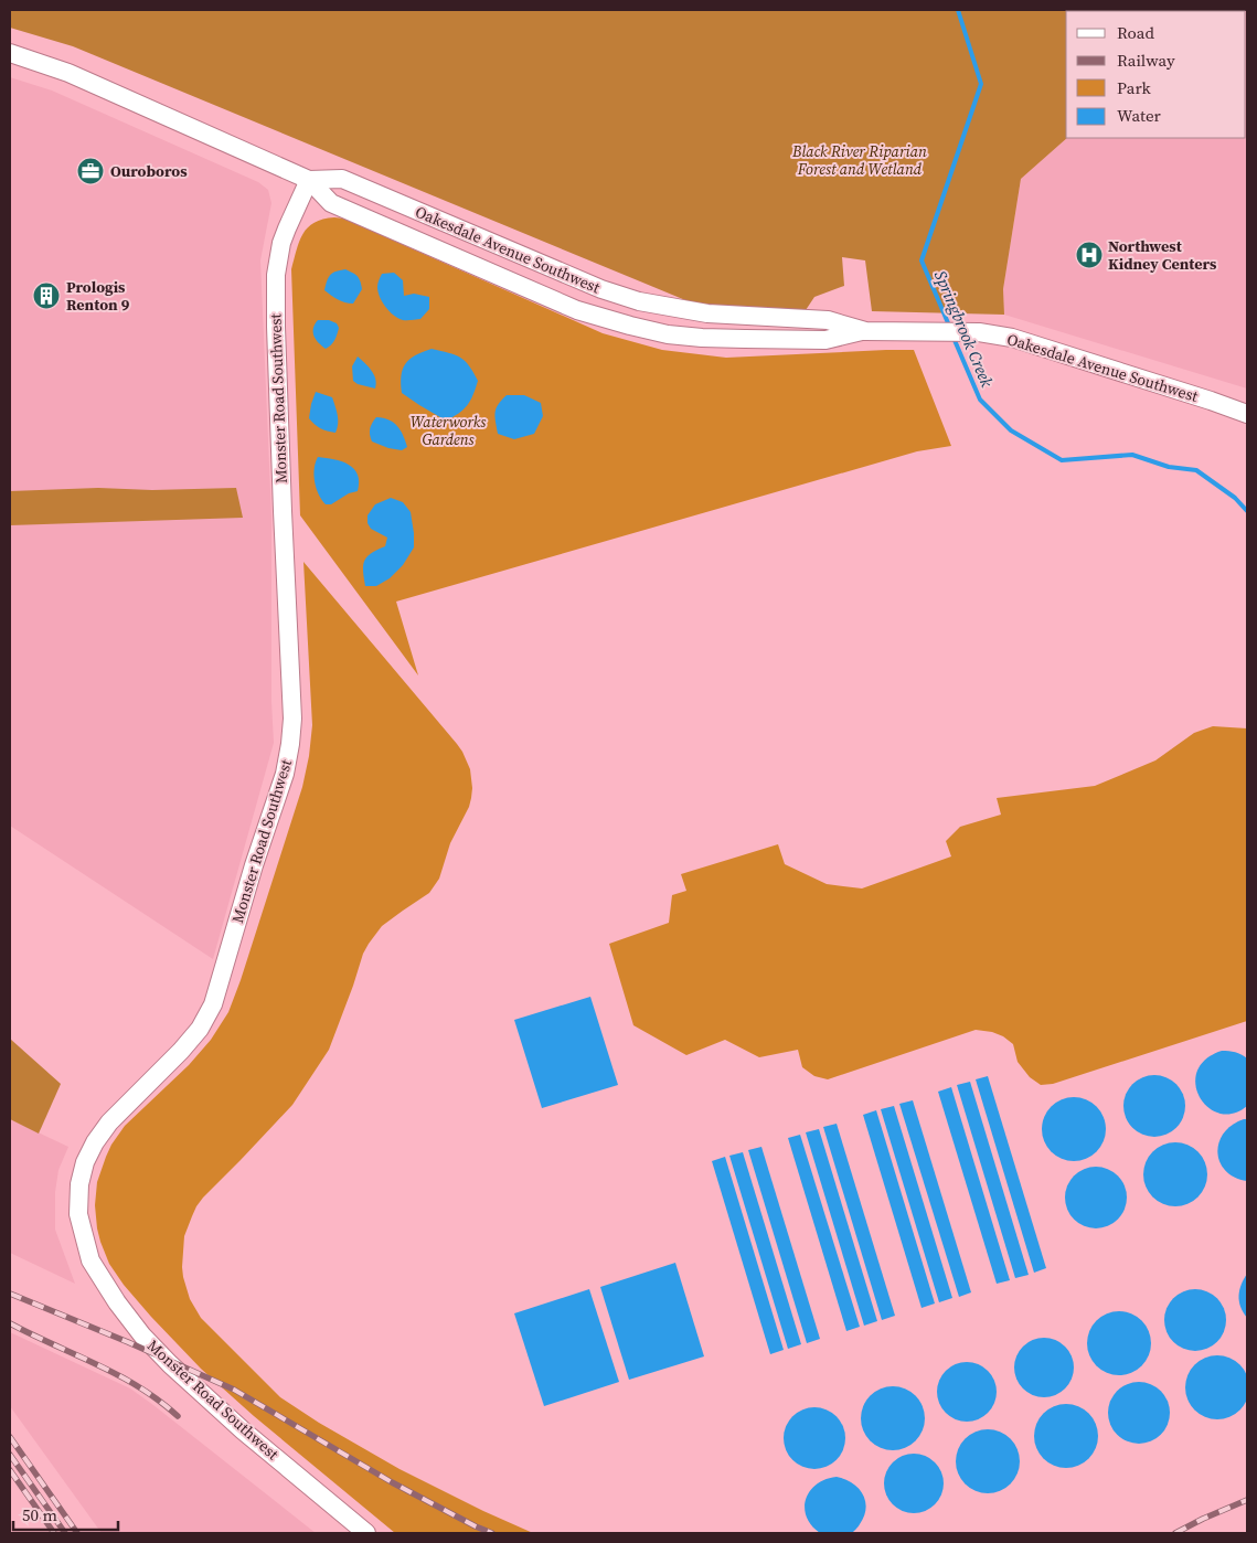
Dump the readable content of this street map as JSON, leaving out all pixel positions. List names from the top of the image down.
{
  "streets": {
    "street": ["Oakesdale Avenue Southwest", "Monster Road Southwest"]
  },
  "crossings": [
    ["Oakesdale Avenue Southwest", "Monster Road Southwest"]
  ],
  "water": ["Springbrook Creek"],
  "parks": ["Black River Riparian Forest and Wetland", "Waterworks Gardens"],
  "places": {
    "office": ["Ouroboros"],
    "hospital": ["Northwest Kidney Centers"],
    "building": ["Prologis Renton 9"]
  },
  "legend": [
    "Road",
    "Railway",
    "Park",
    "Water"
  ],
  "scale_bar": "50 m"
}
